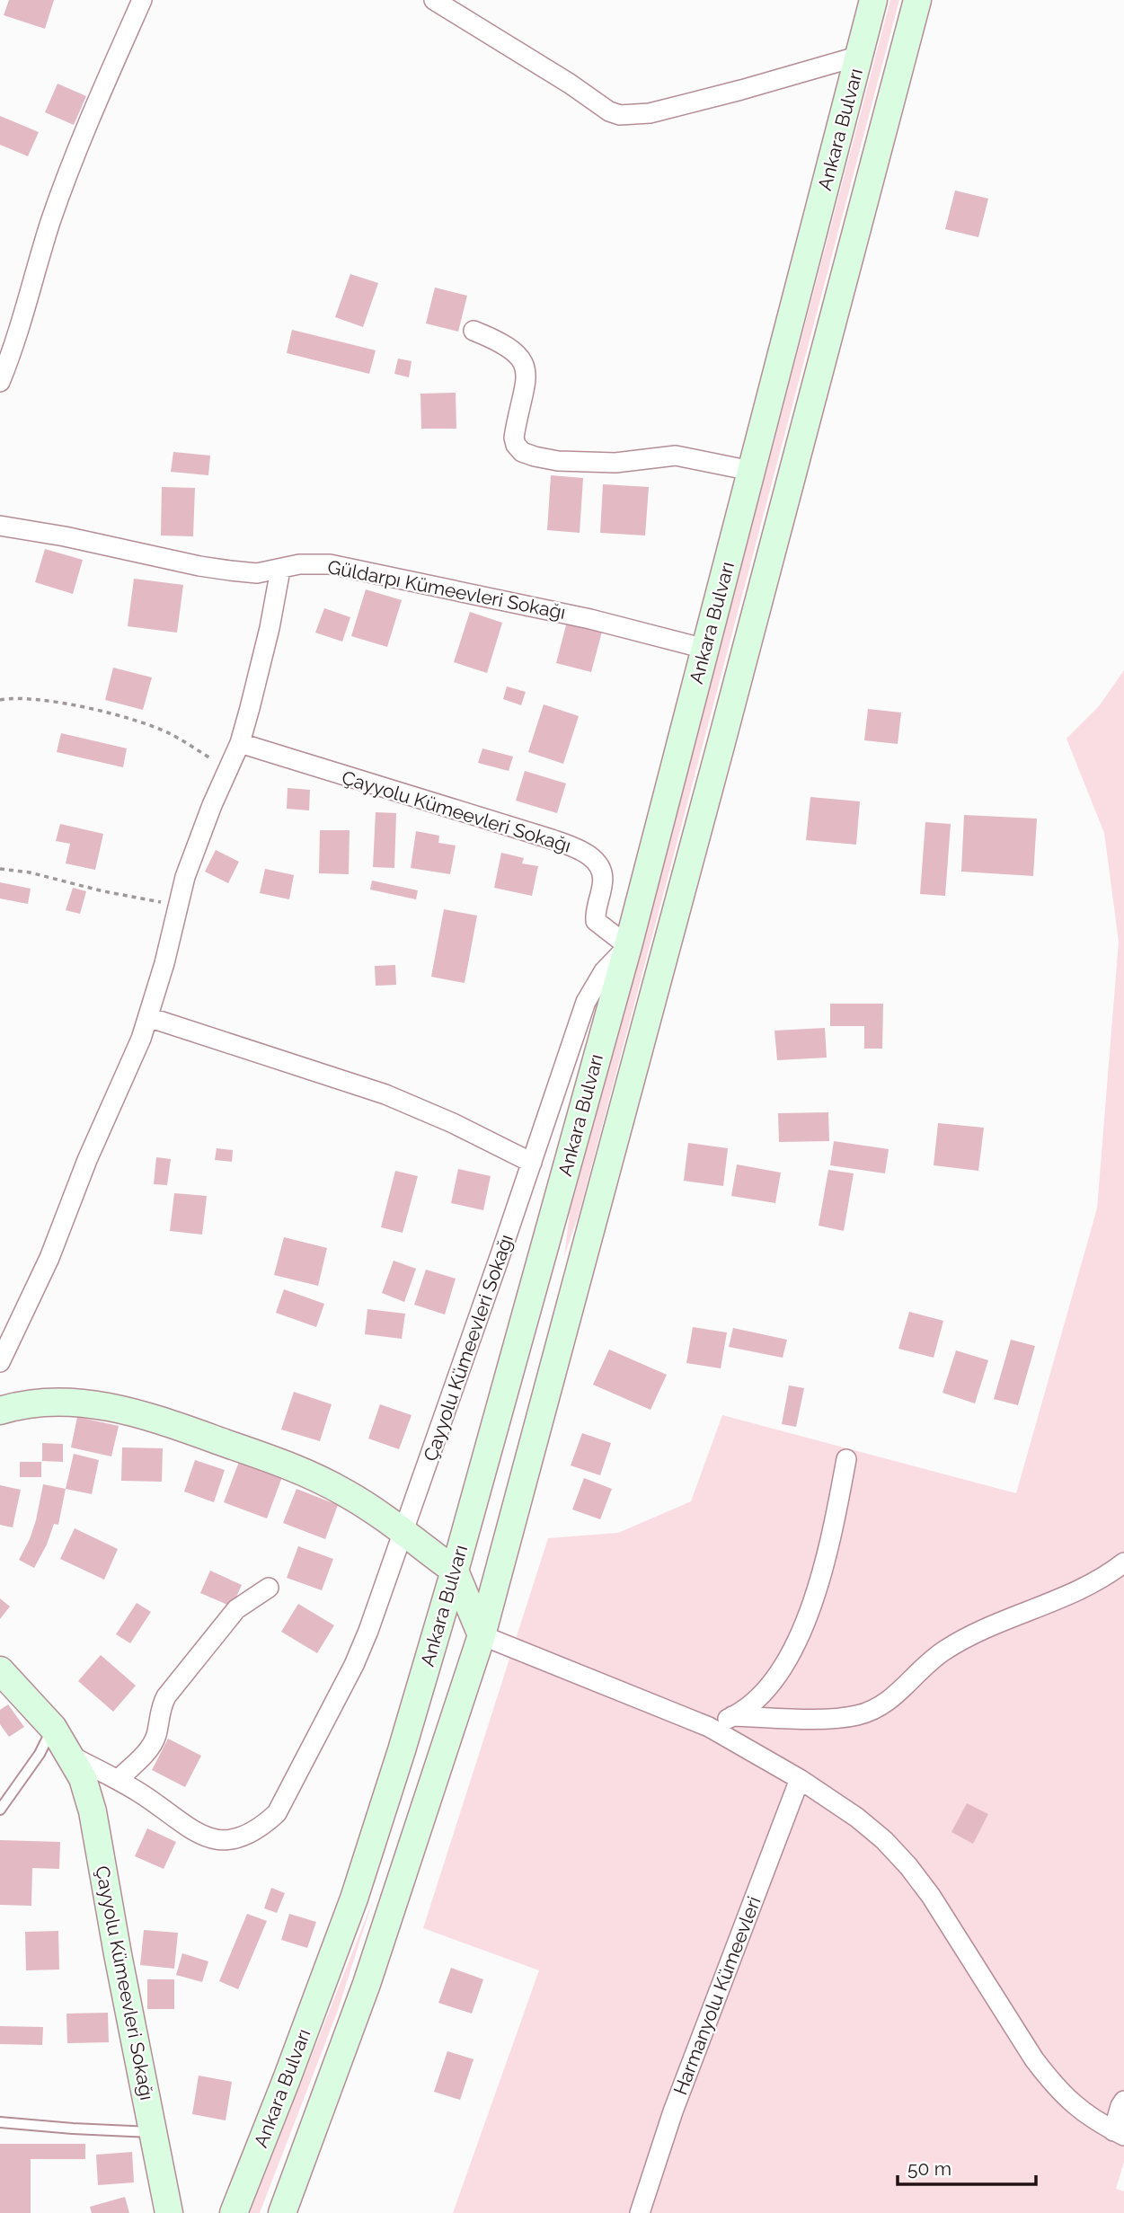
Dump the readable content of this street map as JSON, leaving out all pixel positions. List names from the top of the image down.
{
  "streets": {
    "main road": ["Ankara Bulvarı", "Çayyolu Kümeevleri Sokağı"],
    "street": ["Güldarpı Kümeevleri Sokağı", "Harmanyolu Kümeevleri"]
  },
  "crossings": [
    ["Ankara Bulvarı", "Güldarpı Kümeevleri Sokağı"],
    ["Ankara Bulvarı", "Çayyolu Kümeevleri Sokağı"]
  ],
  "scale_bar": "50 m"
}
